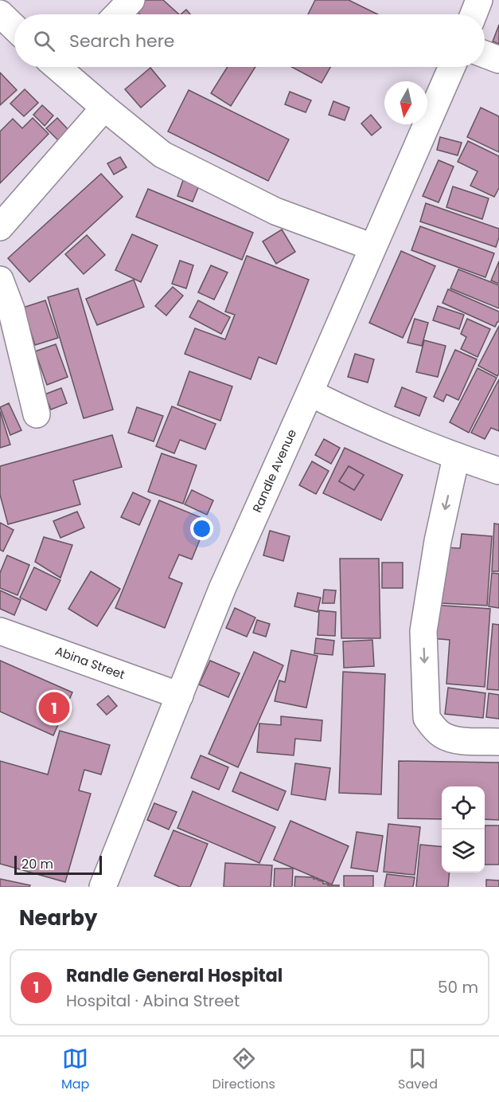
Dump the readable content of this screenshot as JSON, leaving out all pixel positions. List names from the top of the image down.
{
  "streets": {
    "street": ["Randle Avenue", "Abina Street"]
  },
  "crossings": [
    ["Randle Avenue", "Abina Street"]
  ],
  "scale_bar": "20 m",
  "north": "bottom",
  "page": {
    "search": "Search here",
    "pins": "1",
    "scale": "20 m",
    "heading": "Nearby",
    "list": [
      {
        "mark": "1",
        "name": "Randle General Hospital",
        "note": "Hospital · Abina Street",
        "value": "50 m"
      }
    ],
    "nav": ["Map", "Directions", "Saved"]
  }
}
